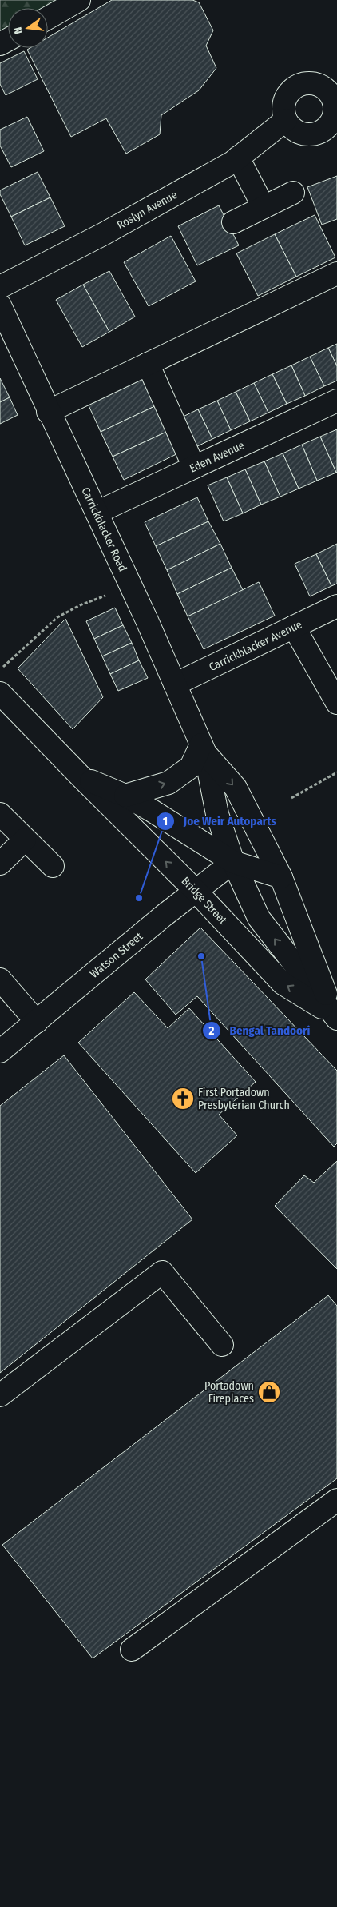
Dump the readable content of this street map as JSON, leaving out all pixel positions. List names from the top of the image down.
{
  "streets": {
    "street": [
      "Roslyn Avenue",
      "Eden Avenue",
      "Carrickblacker Road",
      "Carrickblacker Avenue",
      "Bridge Street",
      "Watson Street"
    ]
  },
  "crossings": [
    ["Eden Avenue", "Carrickblacker Road"],
    ["Carrickblacker Road", "Carrickblacker Avenue"],
    ["Carrickblacker Road", "Bridge Street"],
    ["Carrickblacker Road", "Watson Street"],
    ["Bridge Street", "Watson Street"]
  ],
  "places": {
    "other": ["Joe Weir Autoparts", "Bengal Tandoori"],
    "church": ["First Portadown Presbyterian Church"],
    "shop": ["Portadown Fireplaces"]
  },
  "north": "left"
}
